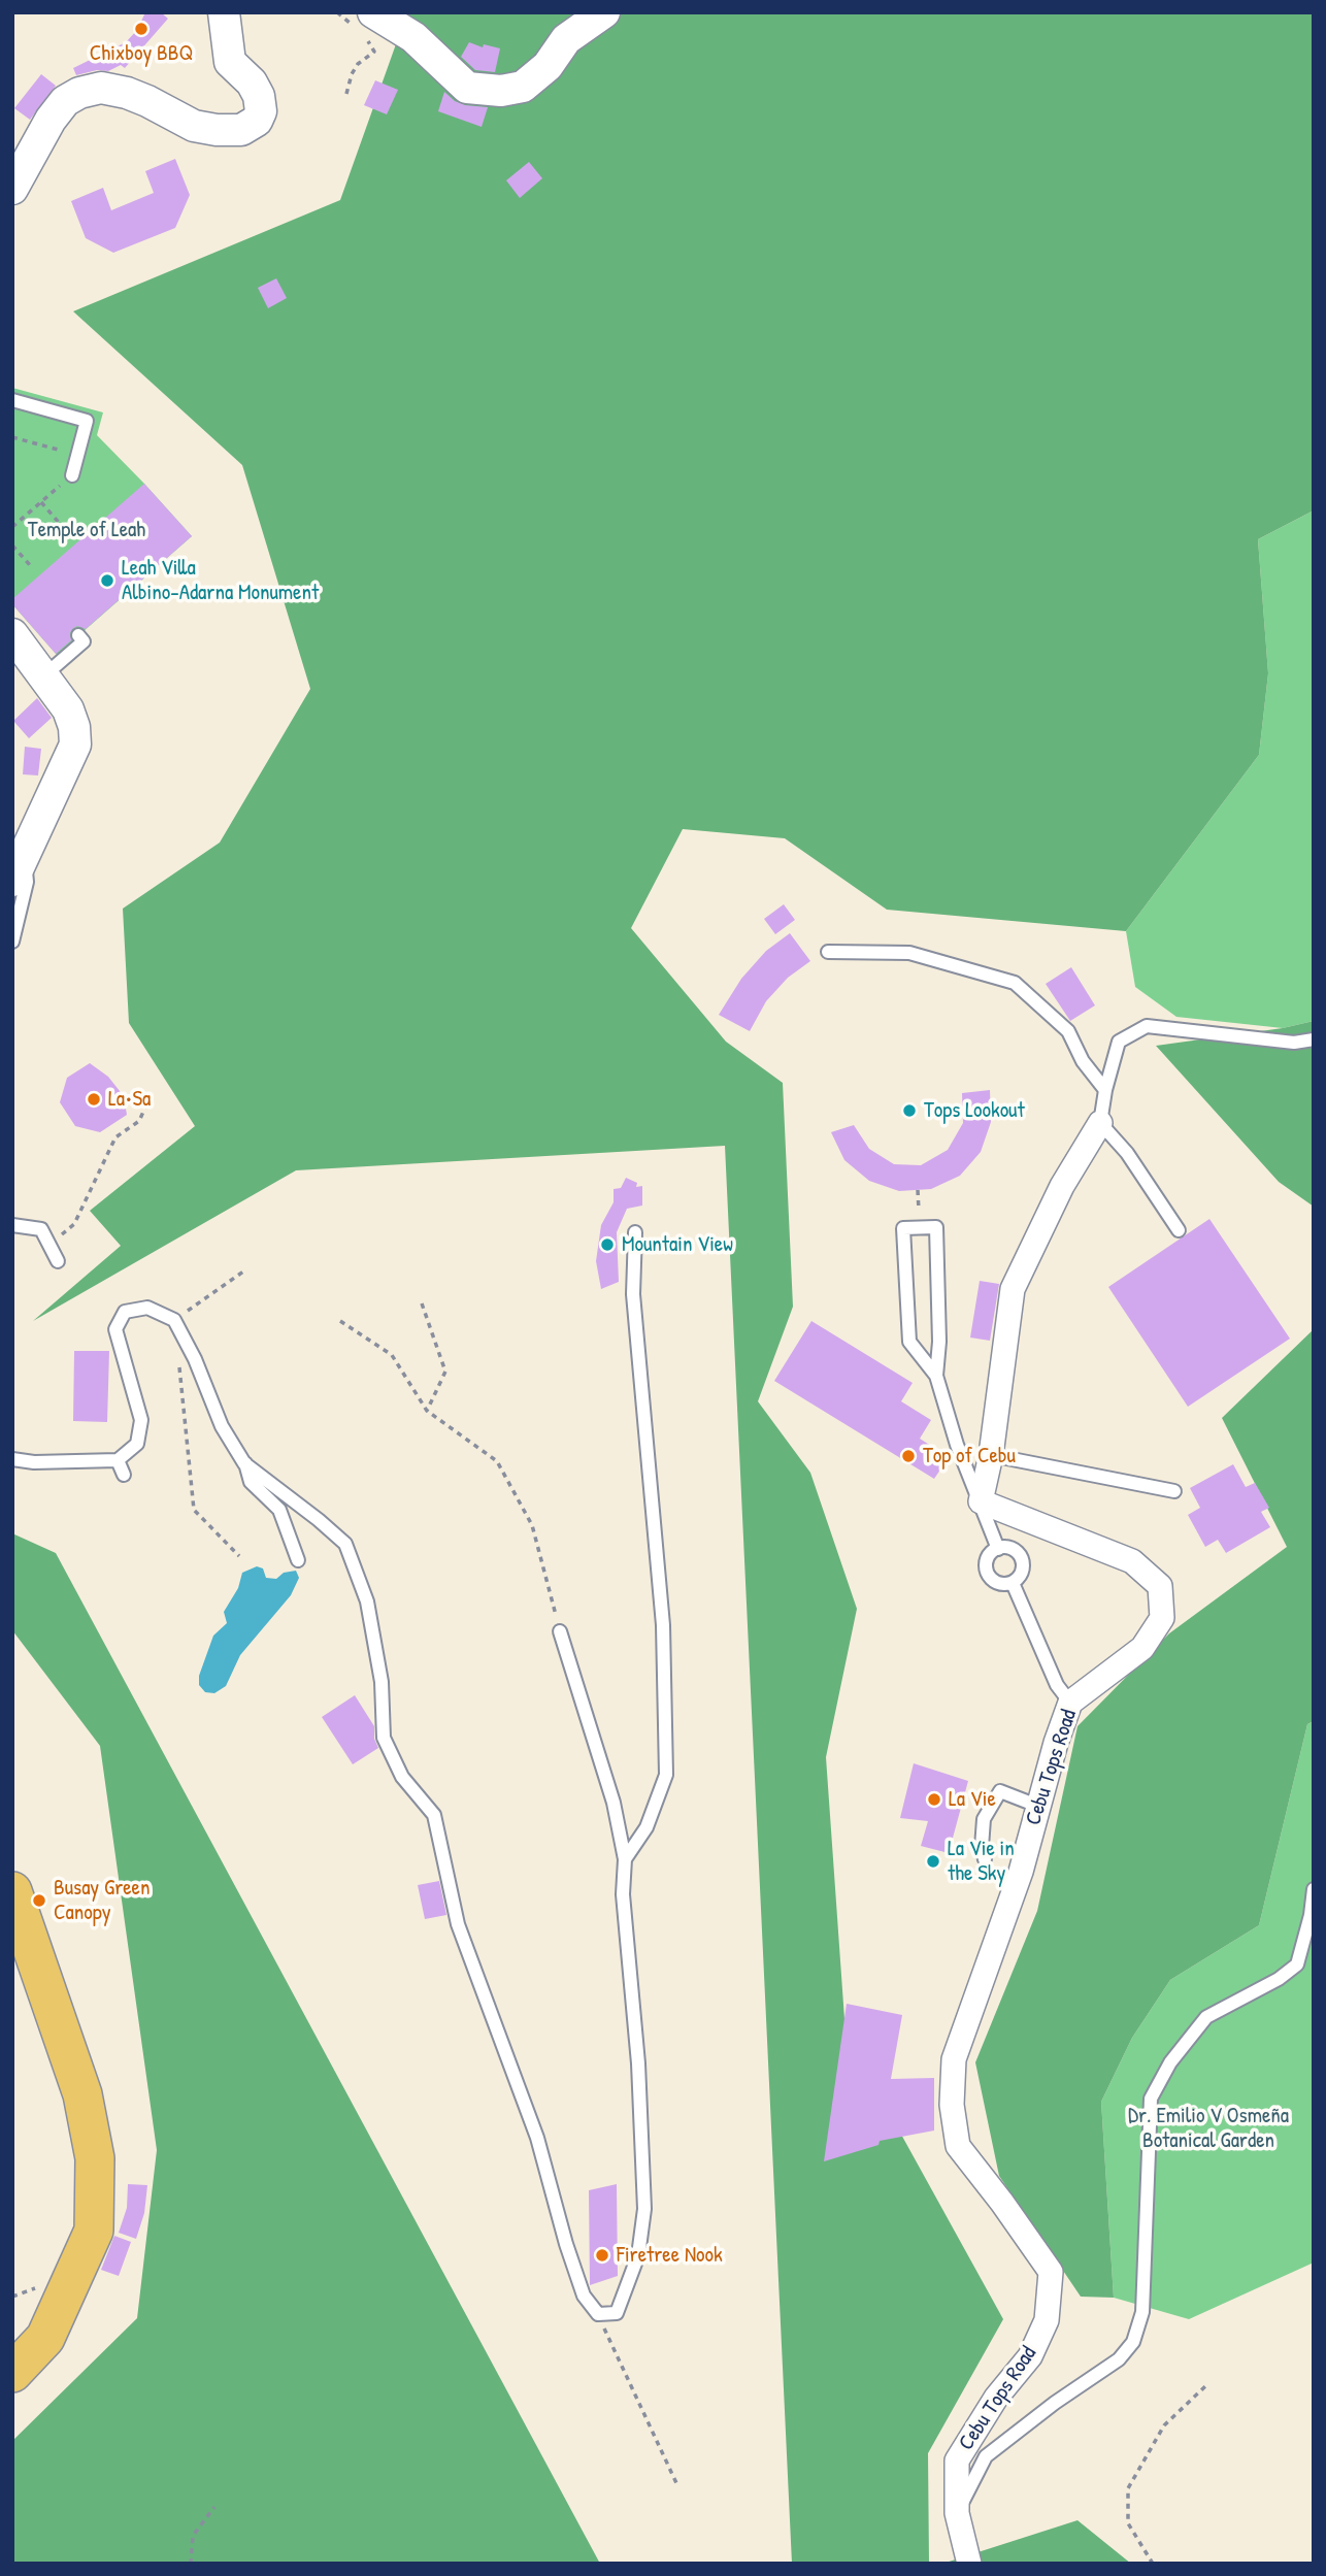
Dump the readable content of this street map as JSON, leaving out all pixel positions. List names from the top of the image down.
{
  "streets": {
    "street": ["Cebu Tops Road"]
  },
  "parks": ["Temple of Leah", "Dr. Emilio V Osmeña Botanical Garden"],
  "places": [
    "Chixboy BBQ",
    "Leah Villa Albino-Adarna Monument",
    "La•Sa",
    "Tops Lookout",
    "Mountain View",
    "Top of Cebu",
    "La Vie",
    "La Vie in the Sky",
    "Busay Green Canopy",
    "Firetree Nook"
  ]
}
